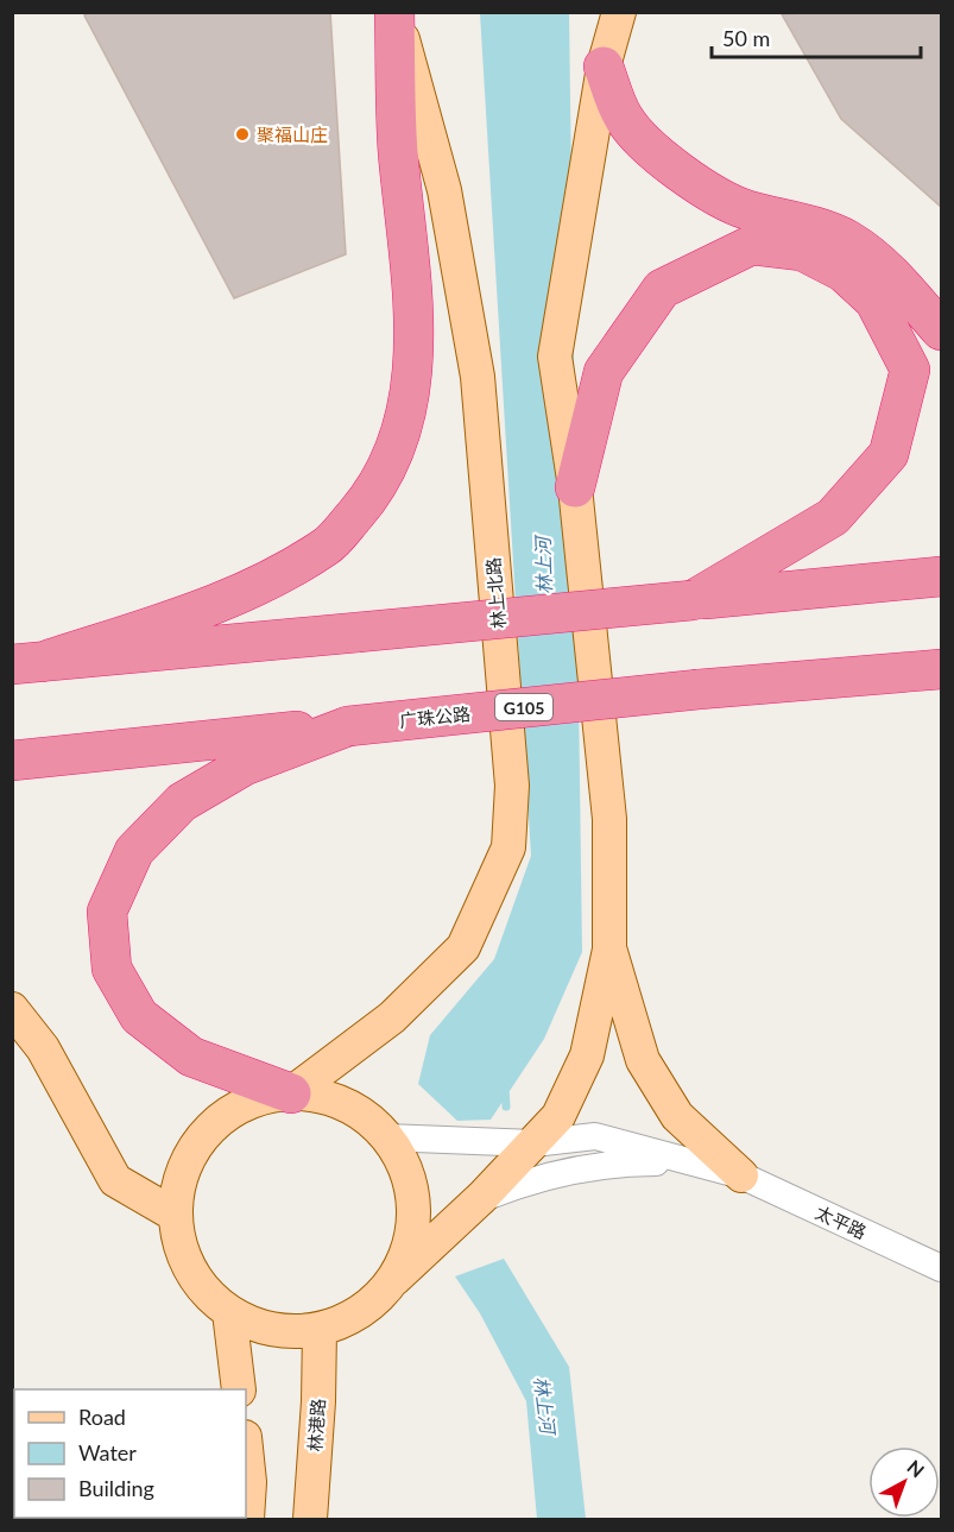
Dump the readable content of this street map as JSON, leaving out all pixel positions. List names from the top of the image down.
{
  "streets": {
    "highway": ["G105", "广珠公路"],
    "main road": ["林上北路", "林港路"],
    "street": ["太平路"]
  },
  "crossings": [
    ["林上北路", "林港路"]
  ],
  "water": ["林上河"],
  "places": ["聚福山庄"],
  "legend": ["Road", "Water", "Building"],
  "scale_bar": "50 m",
  "north": "top right"
}
